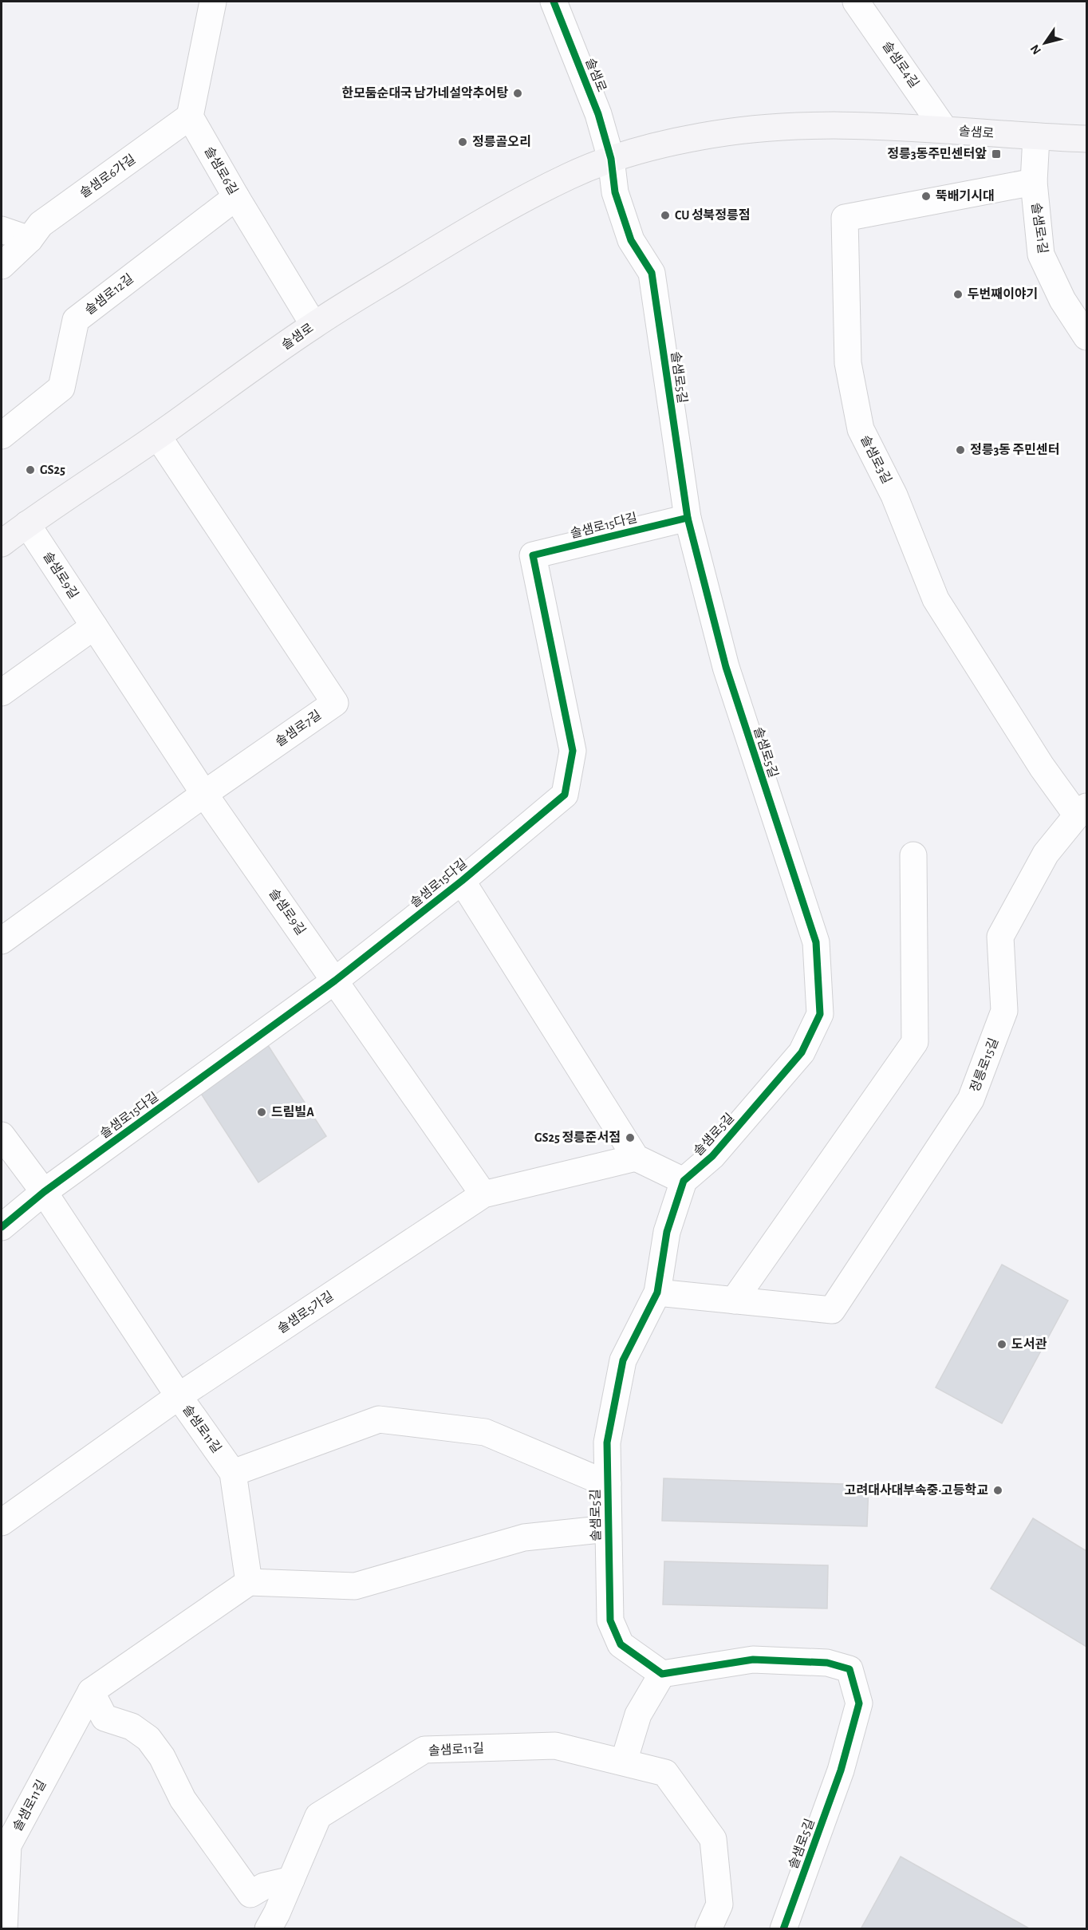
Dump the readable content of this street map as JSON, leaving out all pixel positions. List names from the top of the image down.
{
  "streets": {
    "main road": ["솔샘로"],
    "street": [
      "솔샘로4길",
      "솔샘로6길",
      "솔샘로6가길",
      "솔샘로1길",
      "솔샘로12길",
      "솔샘로5길",
      "솔샘로3길",
      "솔샘로15다길",
      "솔샘로9길",
      "솔샘로7길",
      "정릉로15길",
      "솔샘로5가길",
      "솔샘로11길"
    ]
  },
  "crossings": [
    ["솔샘로4길", "솔샘로"],
    ["솔샘로", "솔샘로6길"],
    ["솔샘로", "솔샘로1길"],
    ["솔샘로", "솔샘로5길"],
    ["솔샘로", "솔샘로9길"],
    ["솔샘로", "솔샘로7길"],
    ["솔샘로6길", "솔샘로6가길"],
    ["솔샘로6길", "솔샘로12길"],
    ["솔샘로1길", "솔샘로3길"],
    ["솔샘로5길", "솔샘로15다길"],
    ["솔샘로5길", "솔샘로11길"],
    ["솔샘로3길", "정릉로15길"],
    ["솔샘로15다길", "솔샘로9길"],
    ["솔샘로15다길", "솔샘로11길"],
    ["솔샘로9길", "솔샘로7길"],
    ["솔샘로9길", "솔샘로5가길"],
    ["솔샘로5가길", "솔샘로11길"]
  ],
  "places": {
    "other": [
      "한모둠순대국 남가네설악추어탕",
      "정릉골오리",
      "뚝배기시대",
      "CU 성북정릉점",
      "두번째이야기",
      "정릉3동 주민센터",
      "GS25",
      "드림빌A",
      "GS25 정릉준서점",
      "도서관",
      "고려대사대부속중·고등학교"
    ],
    "transit": ["정릉3동주민센터앞"]
  },
  "north": "bottom left"
}
